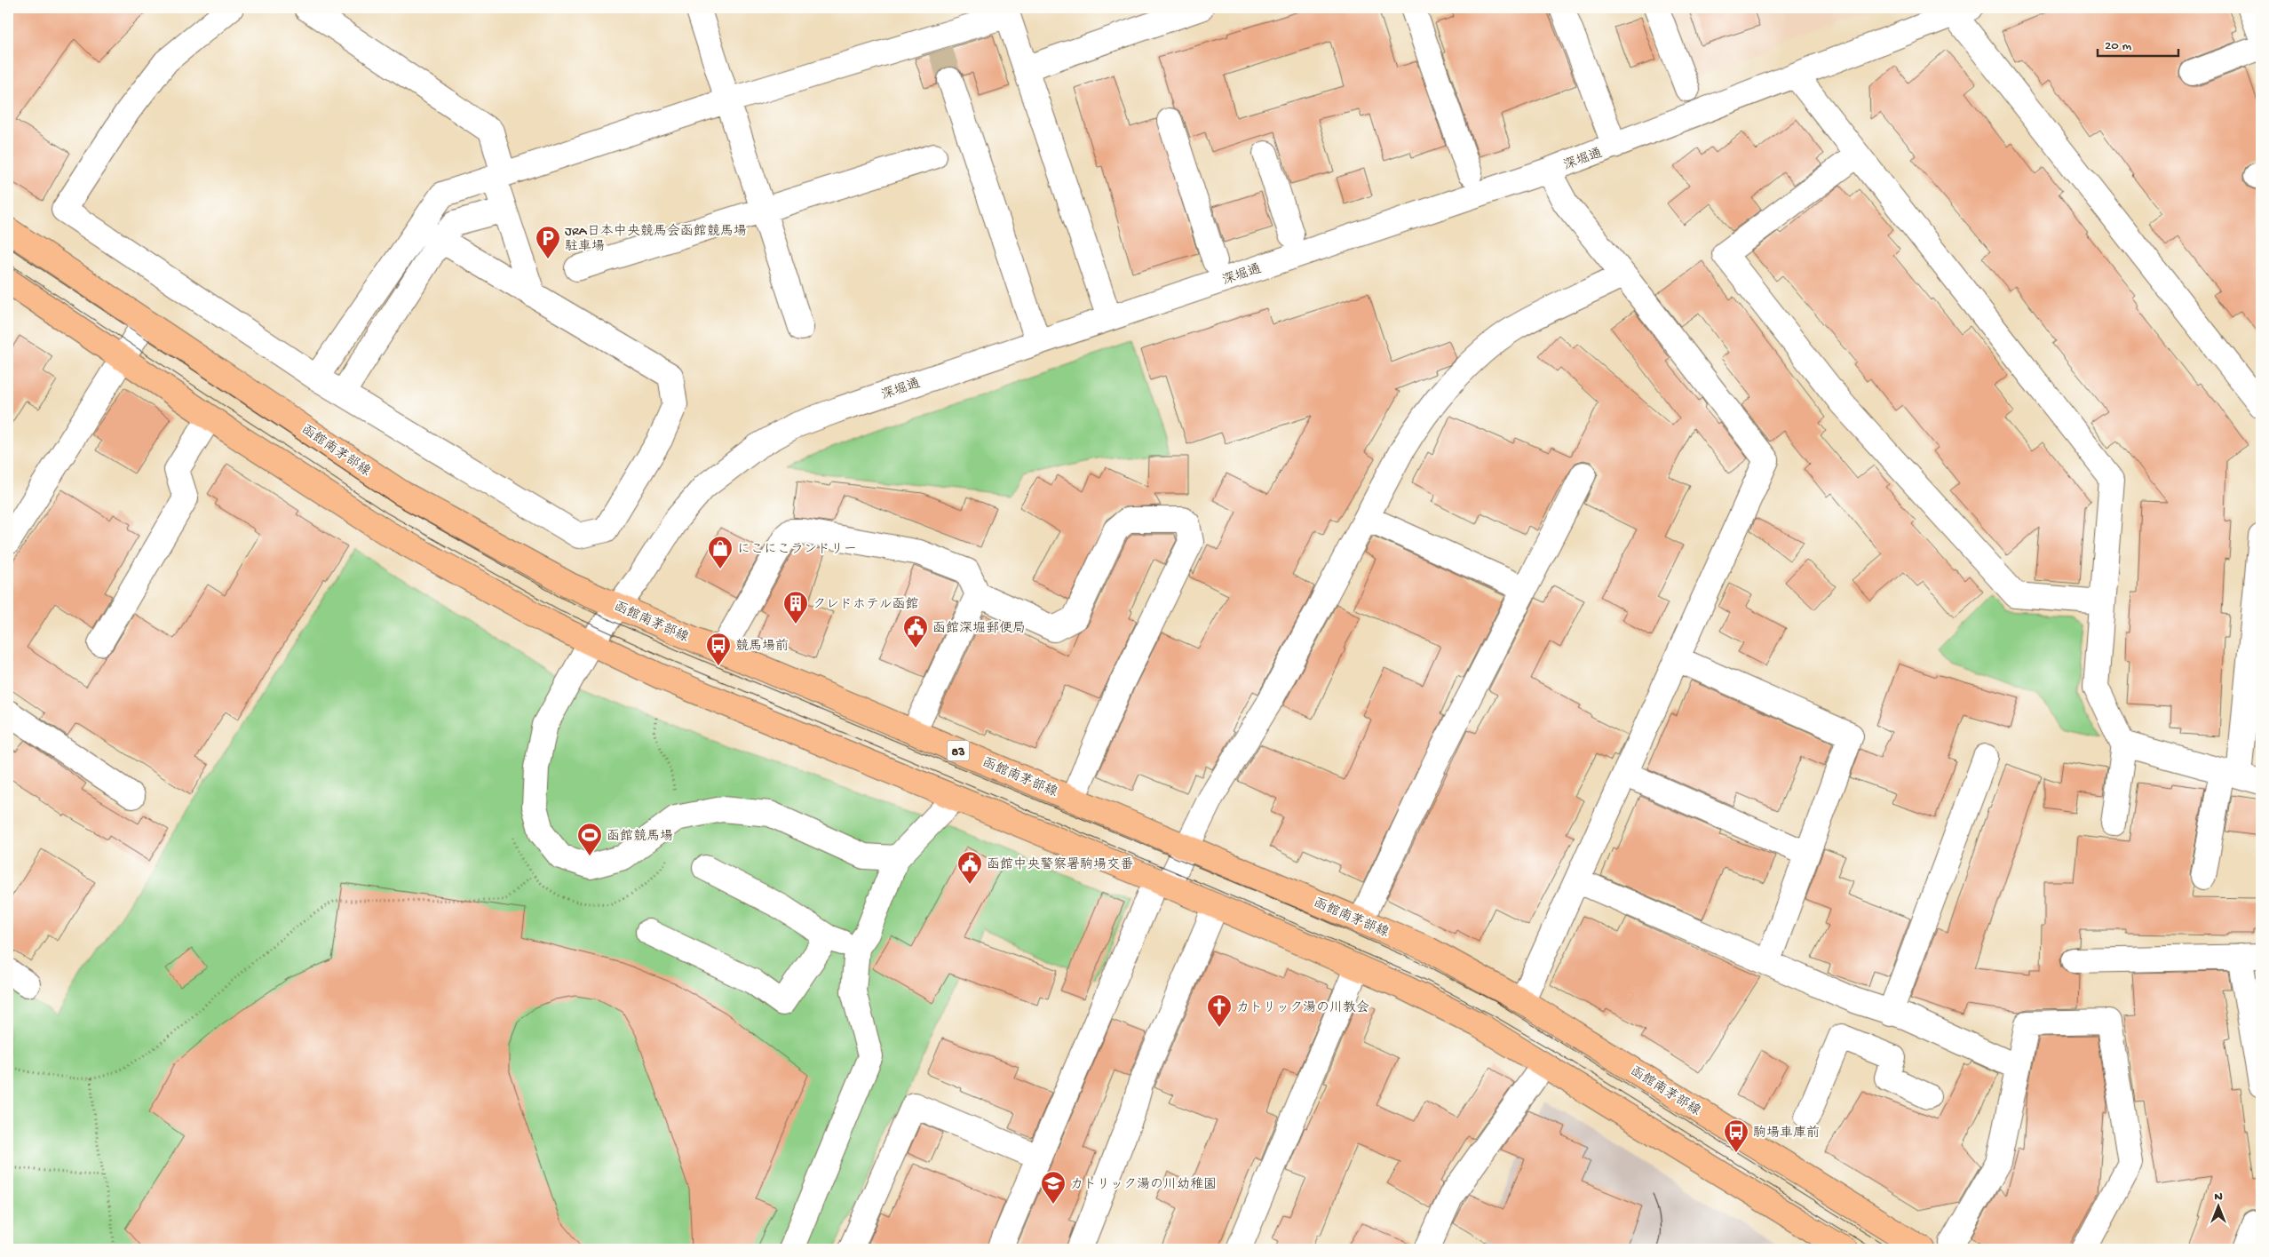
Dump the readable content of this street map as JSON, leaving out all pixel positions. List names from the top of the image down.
{
  "streets": {
    "main road": ["函館南茅部線", "83"],
    "street": ["深堀通"]
  },
  "crossings": [
    ["深堀通", "函館南茅部線"]
  ],
  "places": {
    "parking": ["JRA日本中央競馬会函館競馬場 駐車場"],
    "shop": ["にこにこランドリー"],
    "building": ["クレドホテル函館"],
    "public building": ["函館深堀郵便局", "函館中央警察署駒場交番"],
    "bus stop": ["競馬場前", "駒場車庫前"],
    "sports": ["函館競馬場"],
    "church": ["カトリック湯の川教会"],
    "school or university": ["カトリック湯の川幼稚園"]
  },
  "scale_bar": "20 m",
  "north": "top"
}
